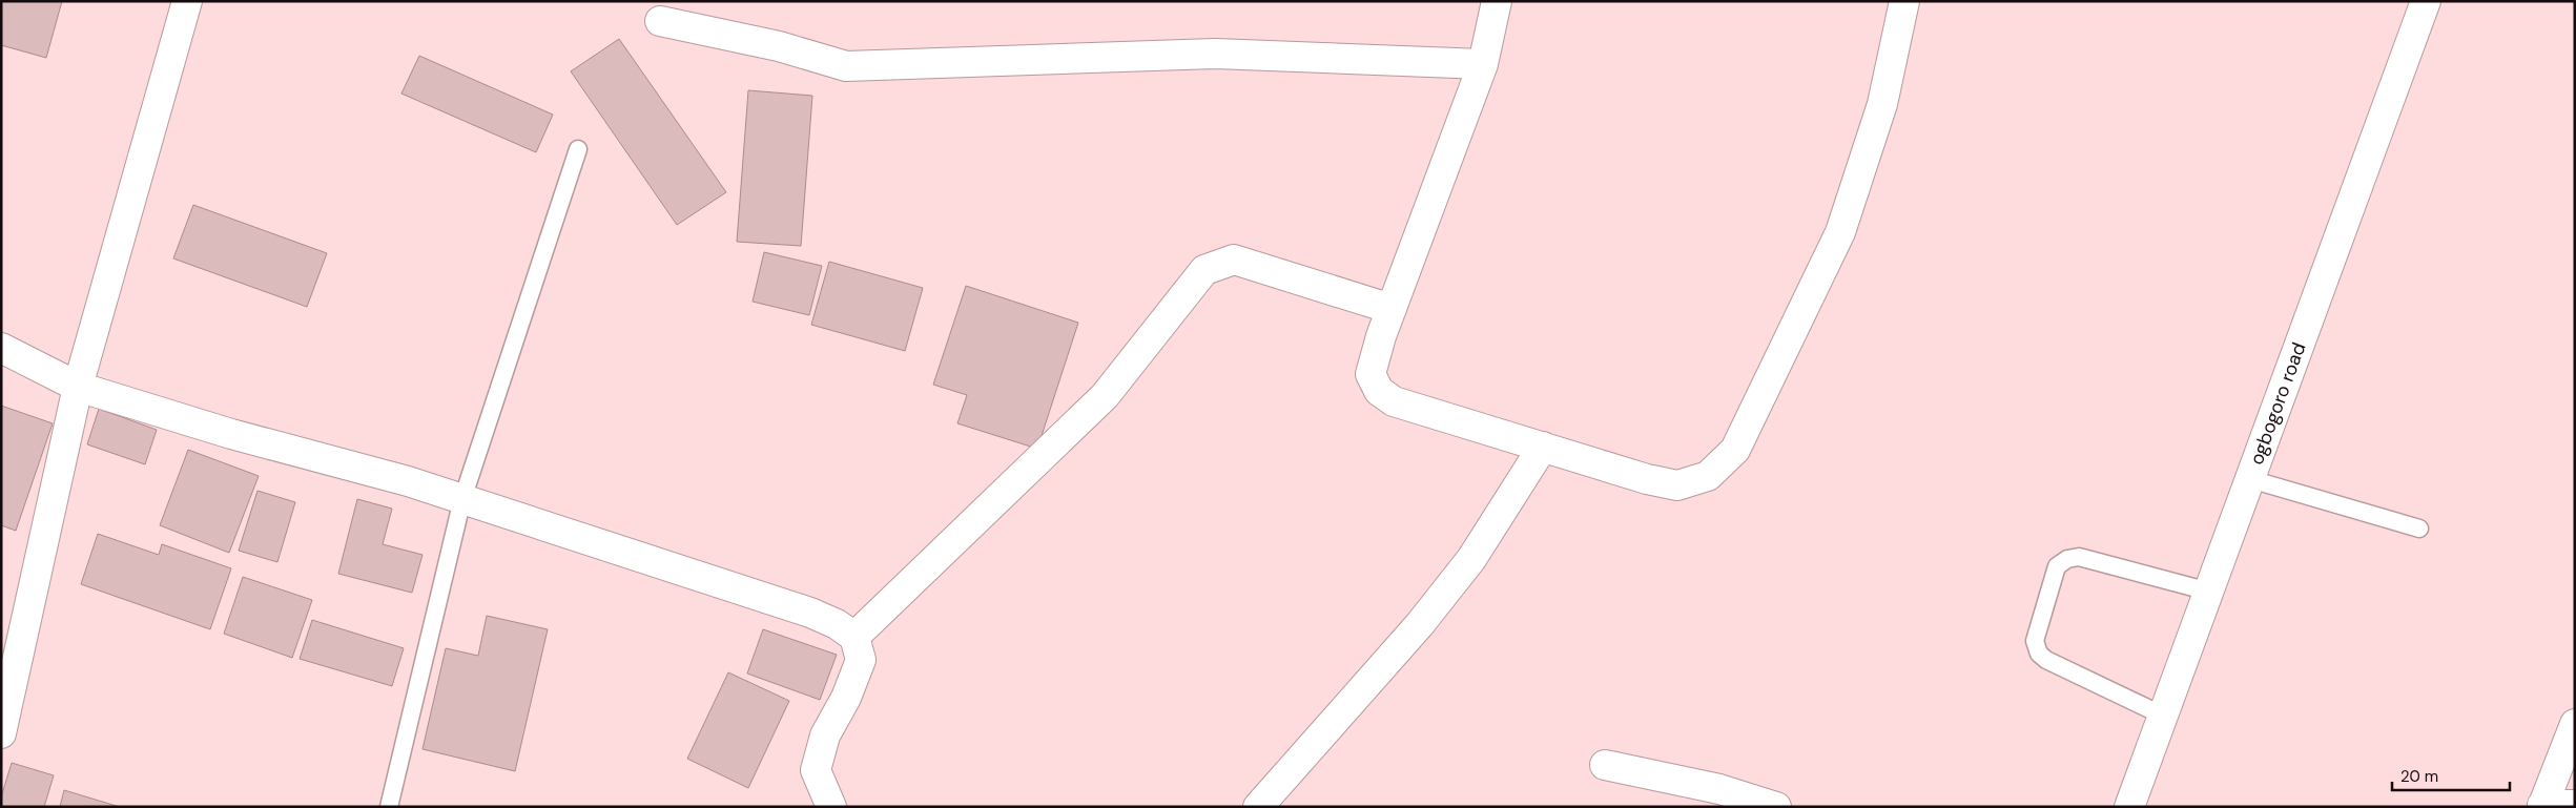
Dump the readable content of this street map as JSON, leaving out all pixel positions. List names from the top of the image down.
{
  "streets": {
    "street": ["ogbogoro road"]
  },
  "scale_bar": "20 m"
}
